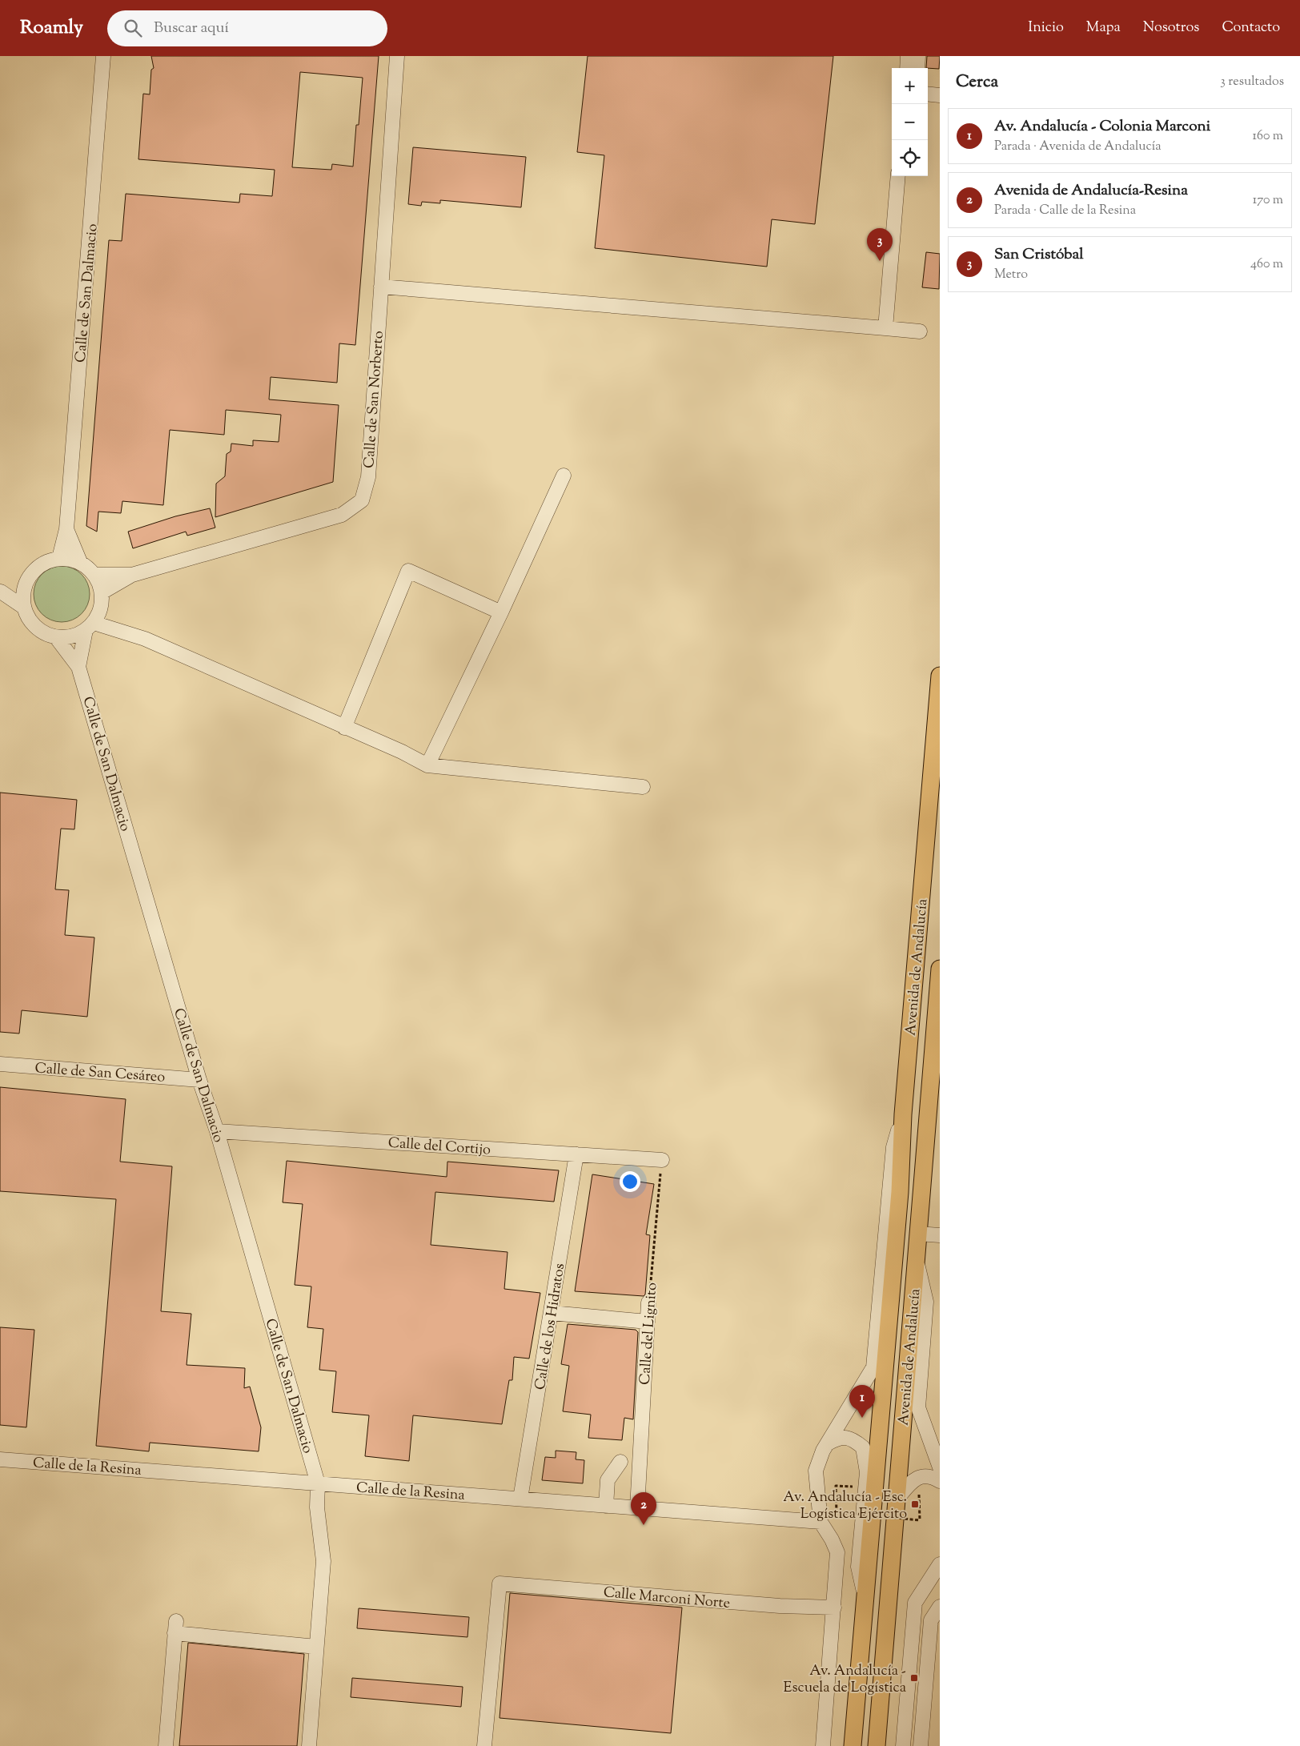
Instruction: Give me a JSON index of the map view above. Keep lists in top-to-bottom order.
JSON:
{
  "streets": {
    "main road": ["Avenida de Andalucía"],
    "street": [
      "Calle de San Dalmacio",
      "Calle de San Norberto",
      "Calle de San Cesáreo",
      "Calle del Cortijo",
      "Calle de los Hidratos",
      "Calle del Lignito",
      "Calle de la Resina",
      "Calle Marconi Norte"
    ]
  },
  "crossings": [
    ["Calle de San Dalmacio", "Calle de San Norberto"],
    ["Calle de San Dalmacio", "Calle de San Cesáreo"],
    ["Calle de San Dalmacio", "Calle del Cortijo"],
    ["Calle de San Dalmacio", "Calle de la Resina"],
    ["Avenida de Andalucía", "Calle de la Resina"],
    ["Avenida de Andalucía", "Calle Marconi Norte"],
    ["Calle del Cortijo", "Calle de los Hidratos"],
    ["Calle del Cortijo", "Calle del Lignito"],
    ["Calle de los Hidratos", "Calle de la Resina"],
    ["Calle del Lignito", "Calle de la Resina"]
  ],
  "places": {
    "transit": ["Av. Andalucía - Esc. Logística Ejército", "Av. Andalucía - Escuela de Logística"]
  },
  "page": {
    "header": "Roamly",
    "search": "Buscar aquí",
    "nav": [
      "Inicio",
      "Mapa",
      "Nosotros",
      "Contacto"
    ],
    "heading": ["Cerca", "3 resultados"],
    "map_buttons": ["+", "−"],
    "list": [
      {
        "mark": "1",
        "name": "Av. Andalucía - Colonia Marconi",
        "note": "Parada · Avenida de Andalucía",
        "value": "160 m"
      },
      {
        "mark": "2",
        "name": "Avenida de Andalucía-Resina",
        "note": "Parada · Calle de la Resina",
        "value": "170 m"
      },
      {
        "mark": "3",
        "name": "San Cristóbal",
        "note": "Metro",
        "value": "460 m"
      }
    ],
    "pins": ["3", "1", "2"]
  }
}
